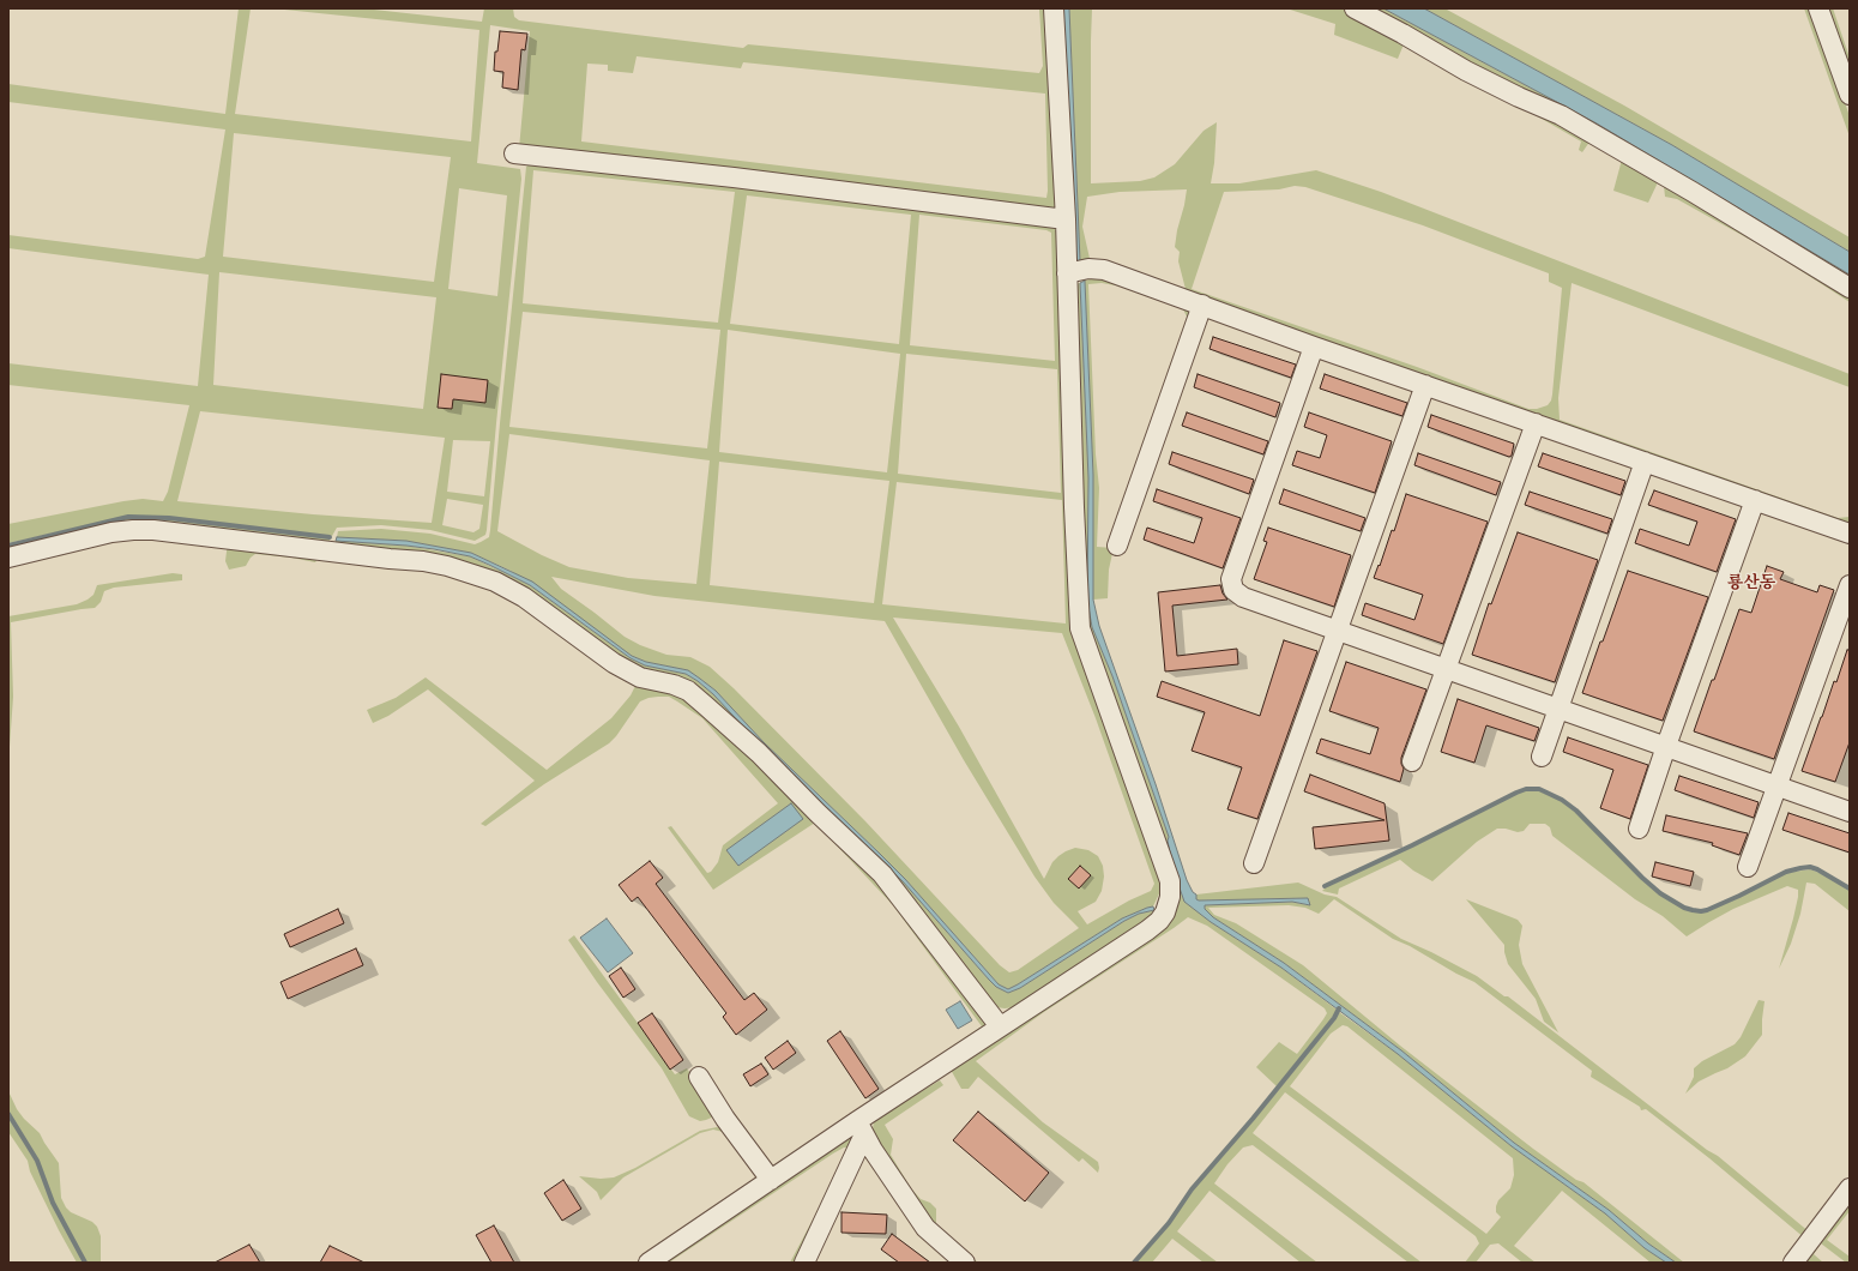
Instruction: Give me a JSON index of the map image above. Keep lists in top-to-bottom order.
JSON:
{
  "districts": ["룡산동"]
}
